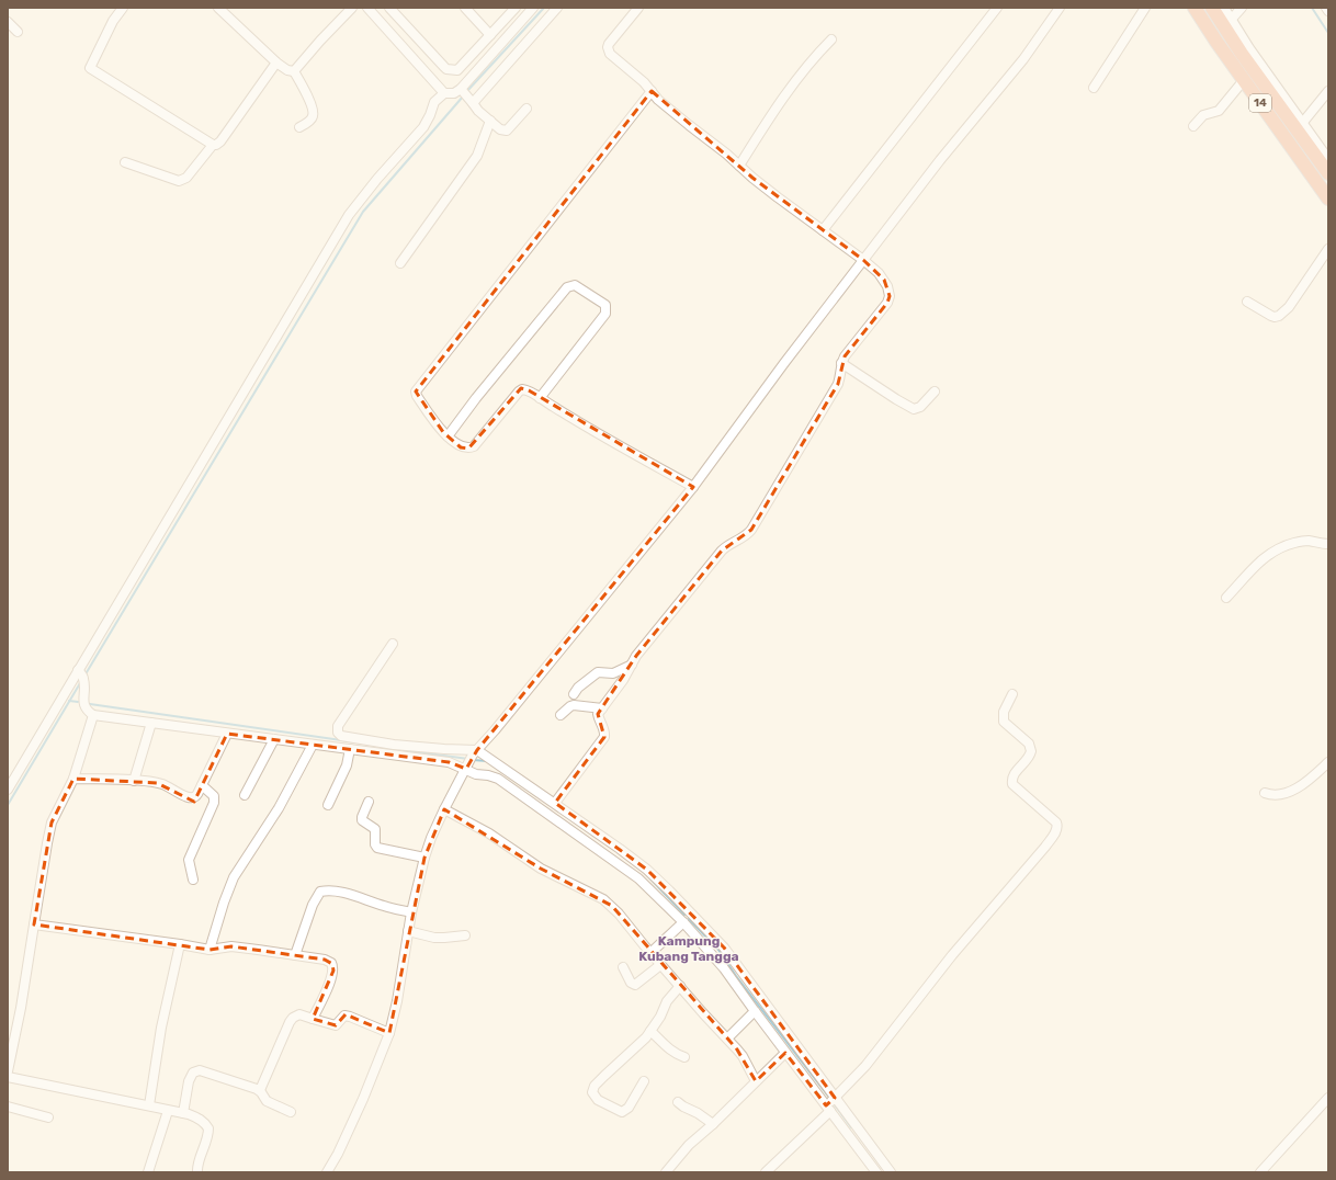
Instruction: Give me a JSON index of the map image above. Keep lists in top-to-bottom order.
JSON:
{
  "streets": {
    "highway": ["14"]
  },
  "districts": ["Kampung Kubang Tangga"]
}
